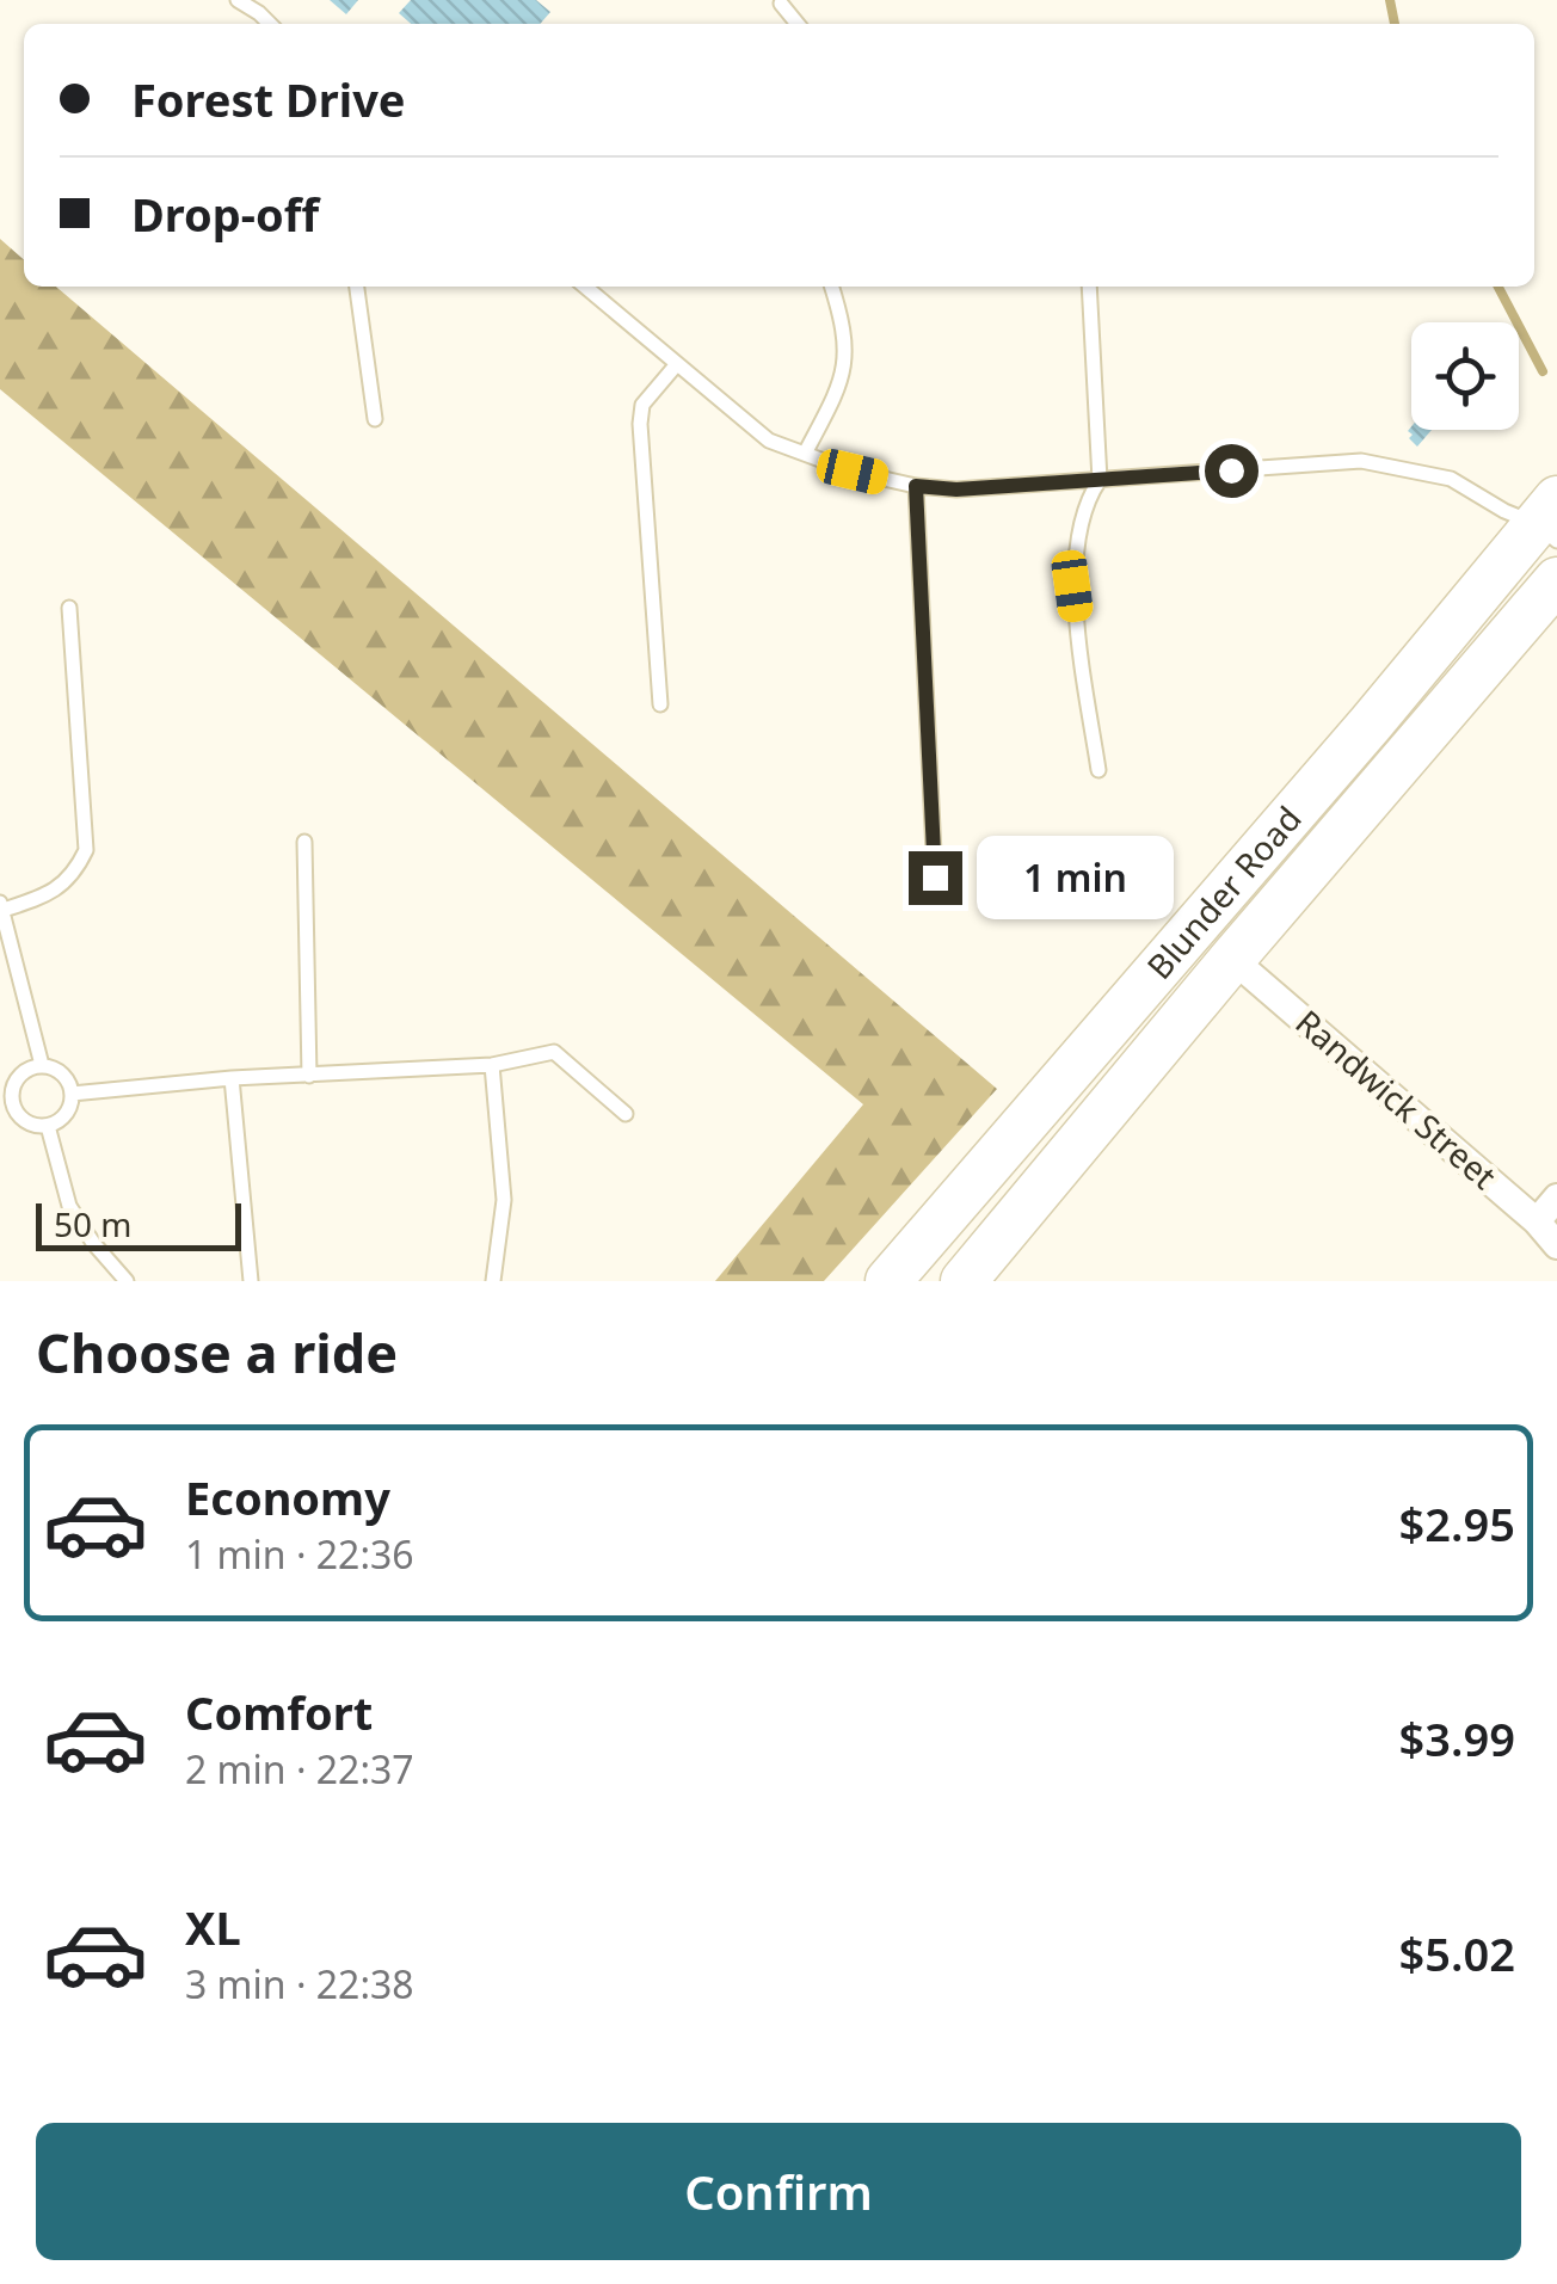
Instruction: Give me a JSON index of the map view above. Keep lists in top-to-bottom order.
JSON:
{
  "streets": {
    "main road": ["Blunder Road"],
    "street": ["Randwick Street"]
  },
  "crossings": [
    ["Blunder Road", "Randwick Street"]
  ],
  "scale_bar": "50 m",
  "page": {
    "banner": ["Forest Drive", "Drop-off"],
    "bubble": "1 min",
    "scale": "50 m",
    "heading": "Choose a ride",
    "list": [
      {
        "name": "Economy",
        "note": "1 min · 22:36",
        "value": "$2.95"
      },
      {
        "name": "Comfort",
        "note": "2 min · 22:37",
        "value": "$3.99"
      },
      {
        "name": "XL",
        "note": "3 min · 22:38",
        "value": "$5.02"
      }
    ],
    "buttons": "Confirm"
  }
}
